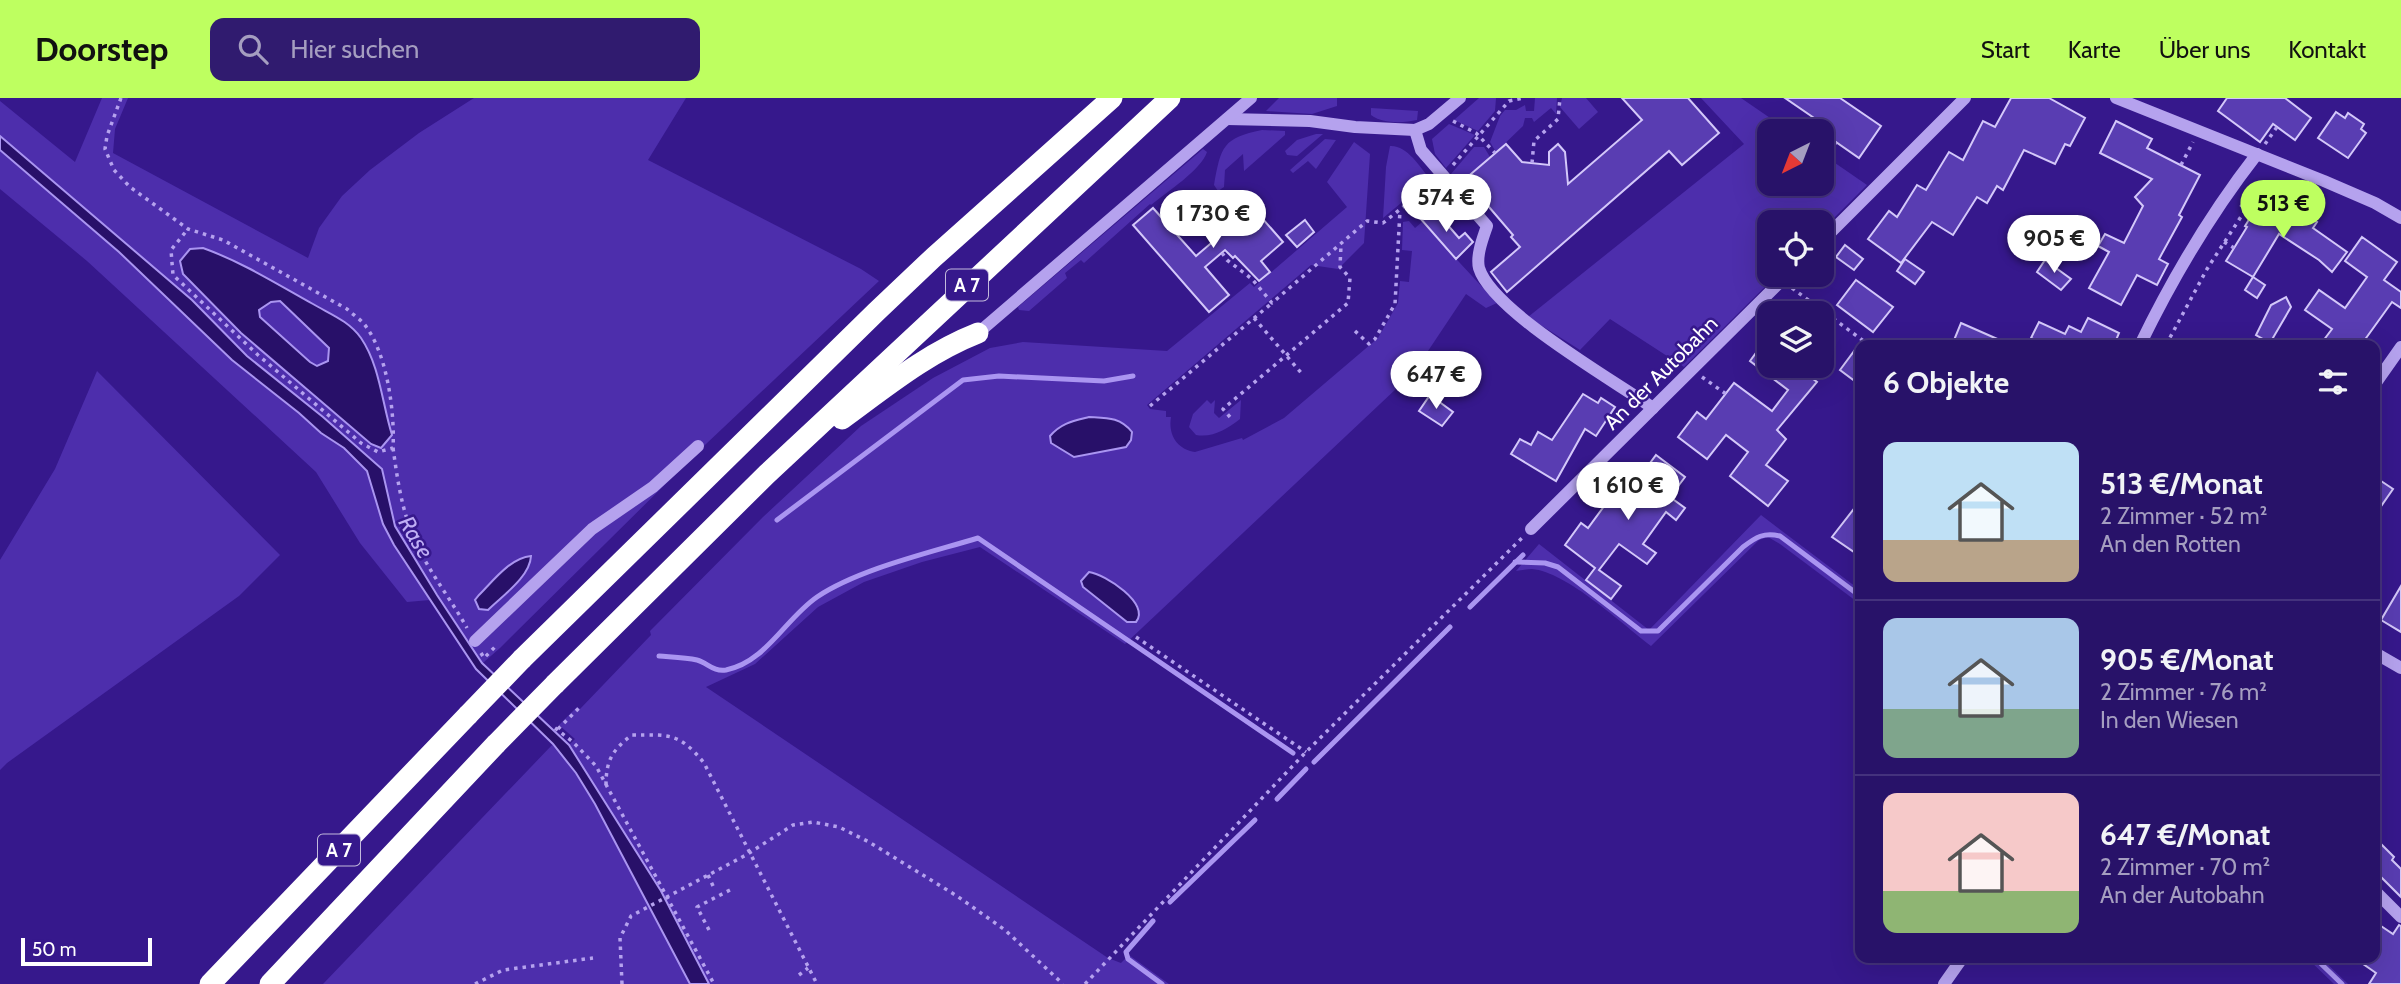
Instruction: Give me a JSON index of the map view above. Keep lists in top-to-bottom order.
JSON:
{
  "streets": {
    "highway": ["A 7"],
    "street": ["An der Autobahn"]
  },
  "water": ["Rase"],
  "scale_bar": "50 m",
  "north": "bottom left",
  "page": {
    "header": "Doorstep",
    "search": "Hier suchen",
    "nav": [
      "Start",
      "Karte",
      "Über uns",
      "Kontakt"
    ],
    "price": [
      "574 €",
      "513 €",
      "1 730 €",
      "905 €",
      "647 €",
      "1 610 €"
    ],
    "heading": "6 Objekte",
    "list": [
      {
        "name": "513 €/Monat",
        "note": "2 Zimmer · 52 m² · An den Rotten"
      },
      {
        "name": "905 €/Monat",
        "note": "2 Zimmer · 76 m² · In den Wiesen"
      },
      {
        "name": "647 €/Monat",
        "note": "2 Zimmer · 70 m² · An der Autobahn"
      }
    ],
    "scale": "50 m"
  }
}
